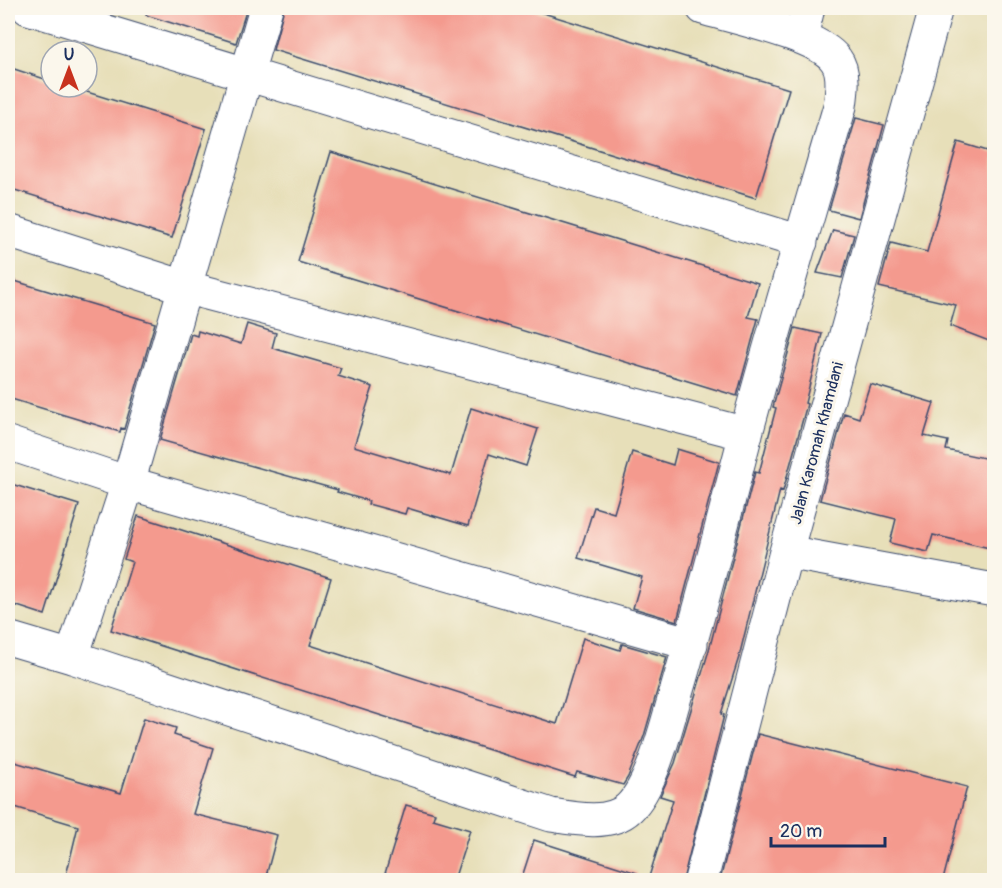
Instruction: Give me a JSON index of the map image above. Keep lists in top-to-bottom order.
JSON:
{
  "streets": {
    "street": ["Jalan Karomah Khamdani"]
  },
  "scale_bar": "20 m",
  "north": "top"
}
